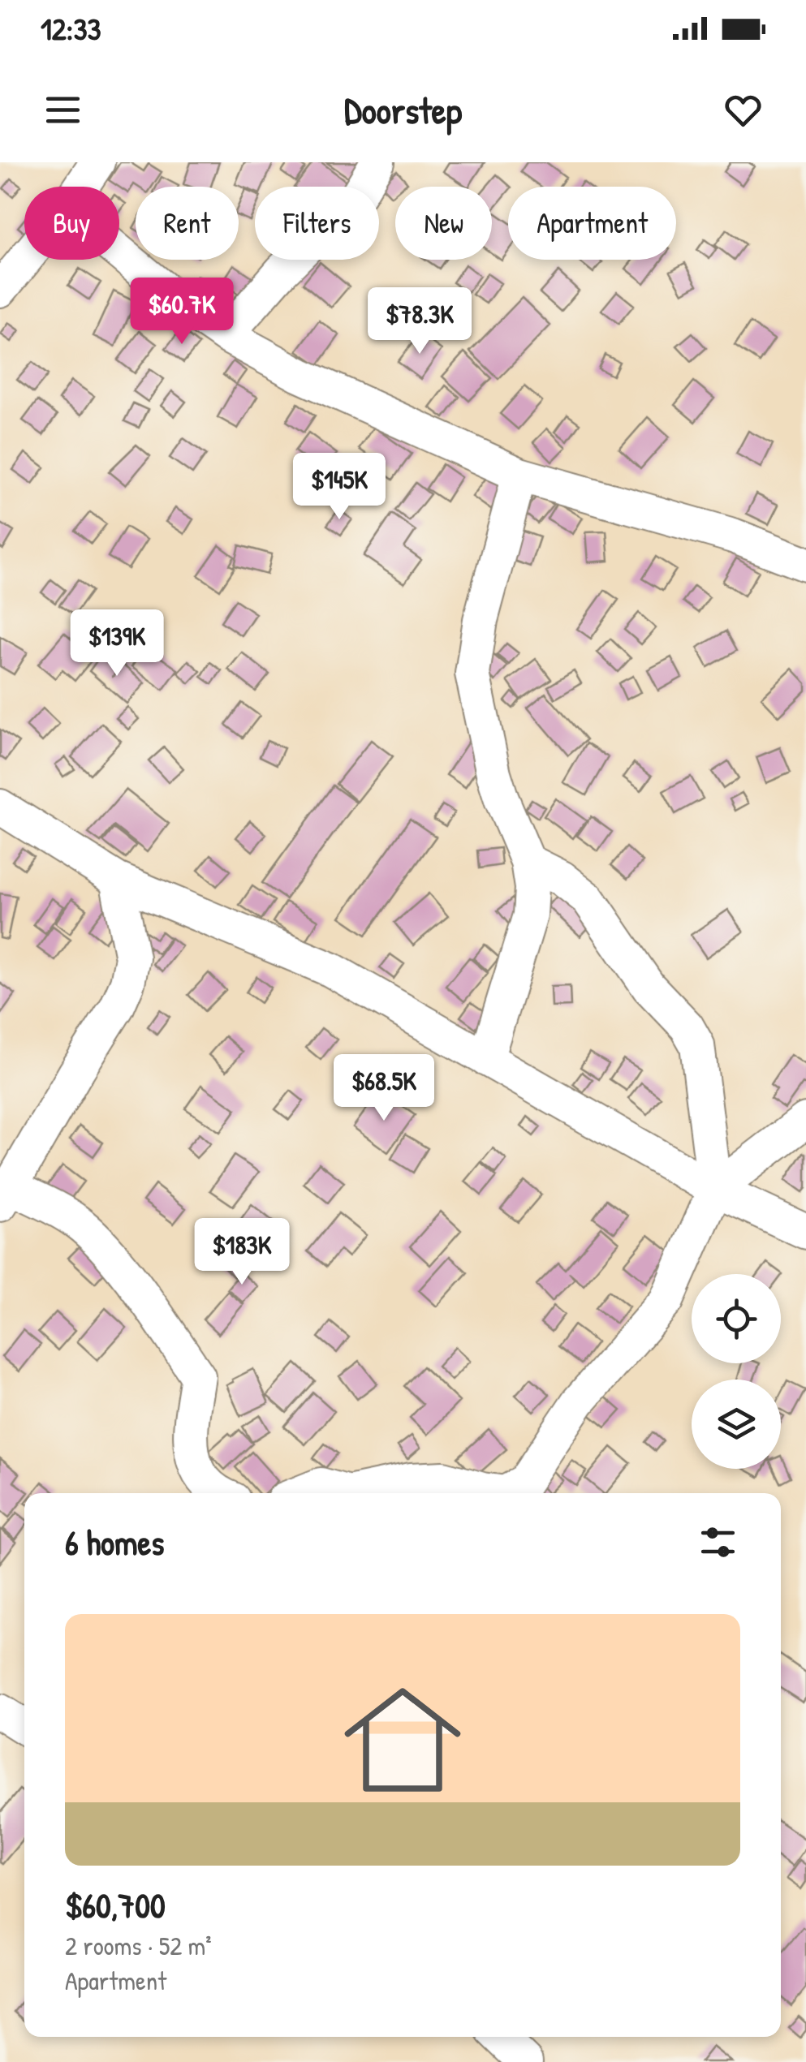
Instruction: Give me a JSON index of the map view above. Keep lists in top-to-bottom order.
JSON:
{
  "page": {
    "status": "12:33",
    "header": "Doorstep",
    "chip": [
      "Buy",
      "Rent",
      "Filters",
      "New",
      "Apartment"
    ],
    "price": [
      "$60.7K",
      "$78.3K",
      "$145K",
      "$139K",
      "$68.5K",
      "$183K"
    ],
    "heading": "6 homes",
    "list": [
      {
        "name": "$60,700",
        "note": "2 rooms · 52 m² · Apartment"
      }
    ]
  }
}
